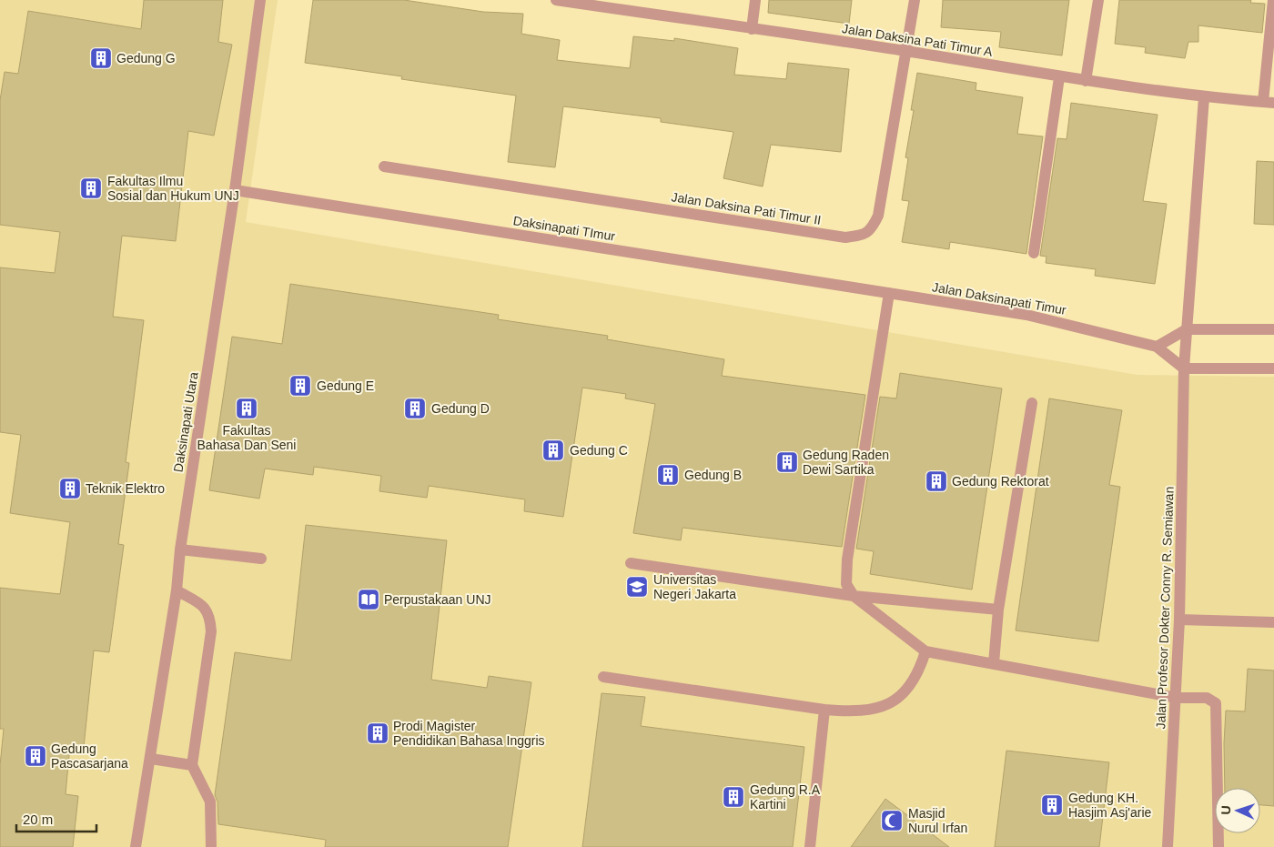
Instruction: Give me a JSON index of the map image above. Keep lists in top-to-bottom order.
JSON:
{
  "streets": {
    "street": [
      "Jalan Daksina Pati Timur A",
      "Jalan Daksina Pati Timur II",
      "Daksinapati TImur",
      "Jalan Daksinapati Timur",
      "Daksinapati Utara",
      "Jalan Profesor Dokter Conny R. Semiawan"
    ]
  },
  "crossings": [
    ["Jalan Daksina Pati Timur A", "Jalan Daksina Pati Timur II"],
    ["Daksinapati TImur", "Jalan Daksinapati Timur"],
    ["Daksinapati TImur", "Daksinapati Utara"],
    ["Jalan Daksinapati Timur", "Jalan Profesor Dokter Conny R. Semiawan"]
  ],
  "places": {
    "building": [
      "Gedung G",
      "Fakultas Ilmu Sosial dan Hukum UNJ",
      "Gedung E",
      "Fakultas Bahasa Dan Seni",
      "Gedung D",
      "Gedung C",
      "Gedung Raden Dewi Sartika",
      "Gedung B",
      "Gedung Rektorat",
      "Teknik Elektro",
      "Prodi Magister Pendidikan Bahasa Inggris",
      "Gedung Pascasarjana",
      "Gedung R.A Kartini",
      "Gedung KH. Hasjim Asj'arie"
    ],
    "school or university": ["Universitas Negeri Jakarta"],
    "library": ["Perpustakaan UNJ"],
    "mosque": ["Masjid Nurul Irfan"]
  },
  "scale_bar": "20 m",
  "north": "left"
}
